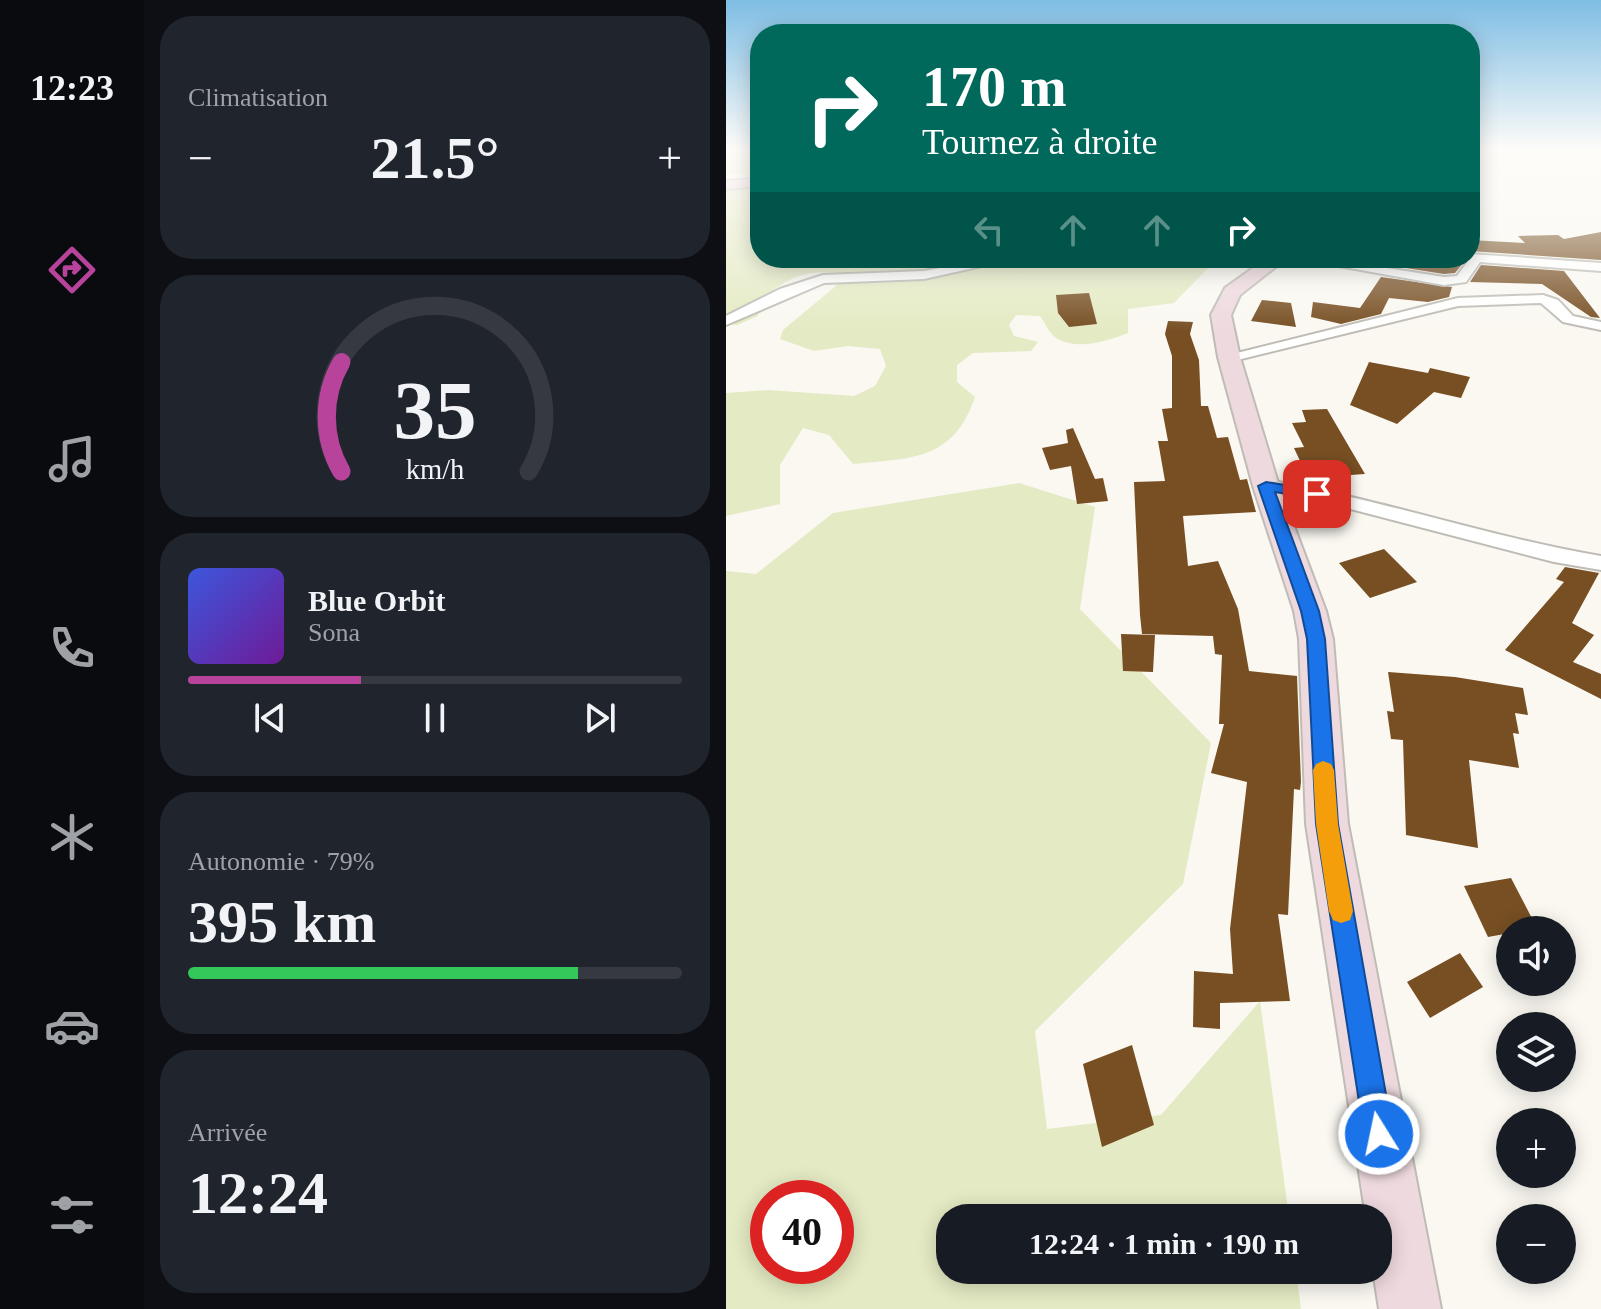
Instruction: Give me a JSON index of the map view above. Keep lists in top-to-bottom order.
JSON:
{
  "page": {
    "tabs": "12:23",
    "tile": [
      "Climatisation",
      ["Autonomie · 79%", "395 km"],
      ["Arrivée", "12:24"]
    ],
    "turn": ["170 m", "Tournez à droite"],
    "heat": ["−", "21.5°", "+"],
    "song": ["Blue Orbit", "Sona"],
    "map_buttons": ["+", "−"],
    "limit": "40",
    "trip": "12:24 · 1 min · 190 m",
    "gauge": ["35", "km/h"]
  }
}
